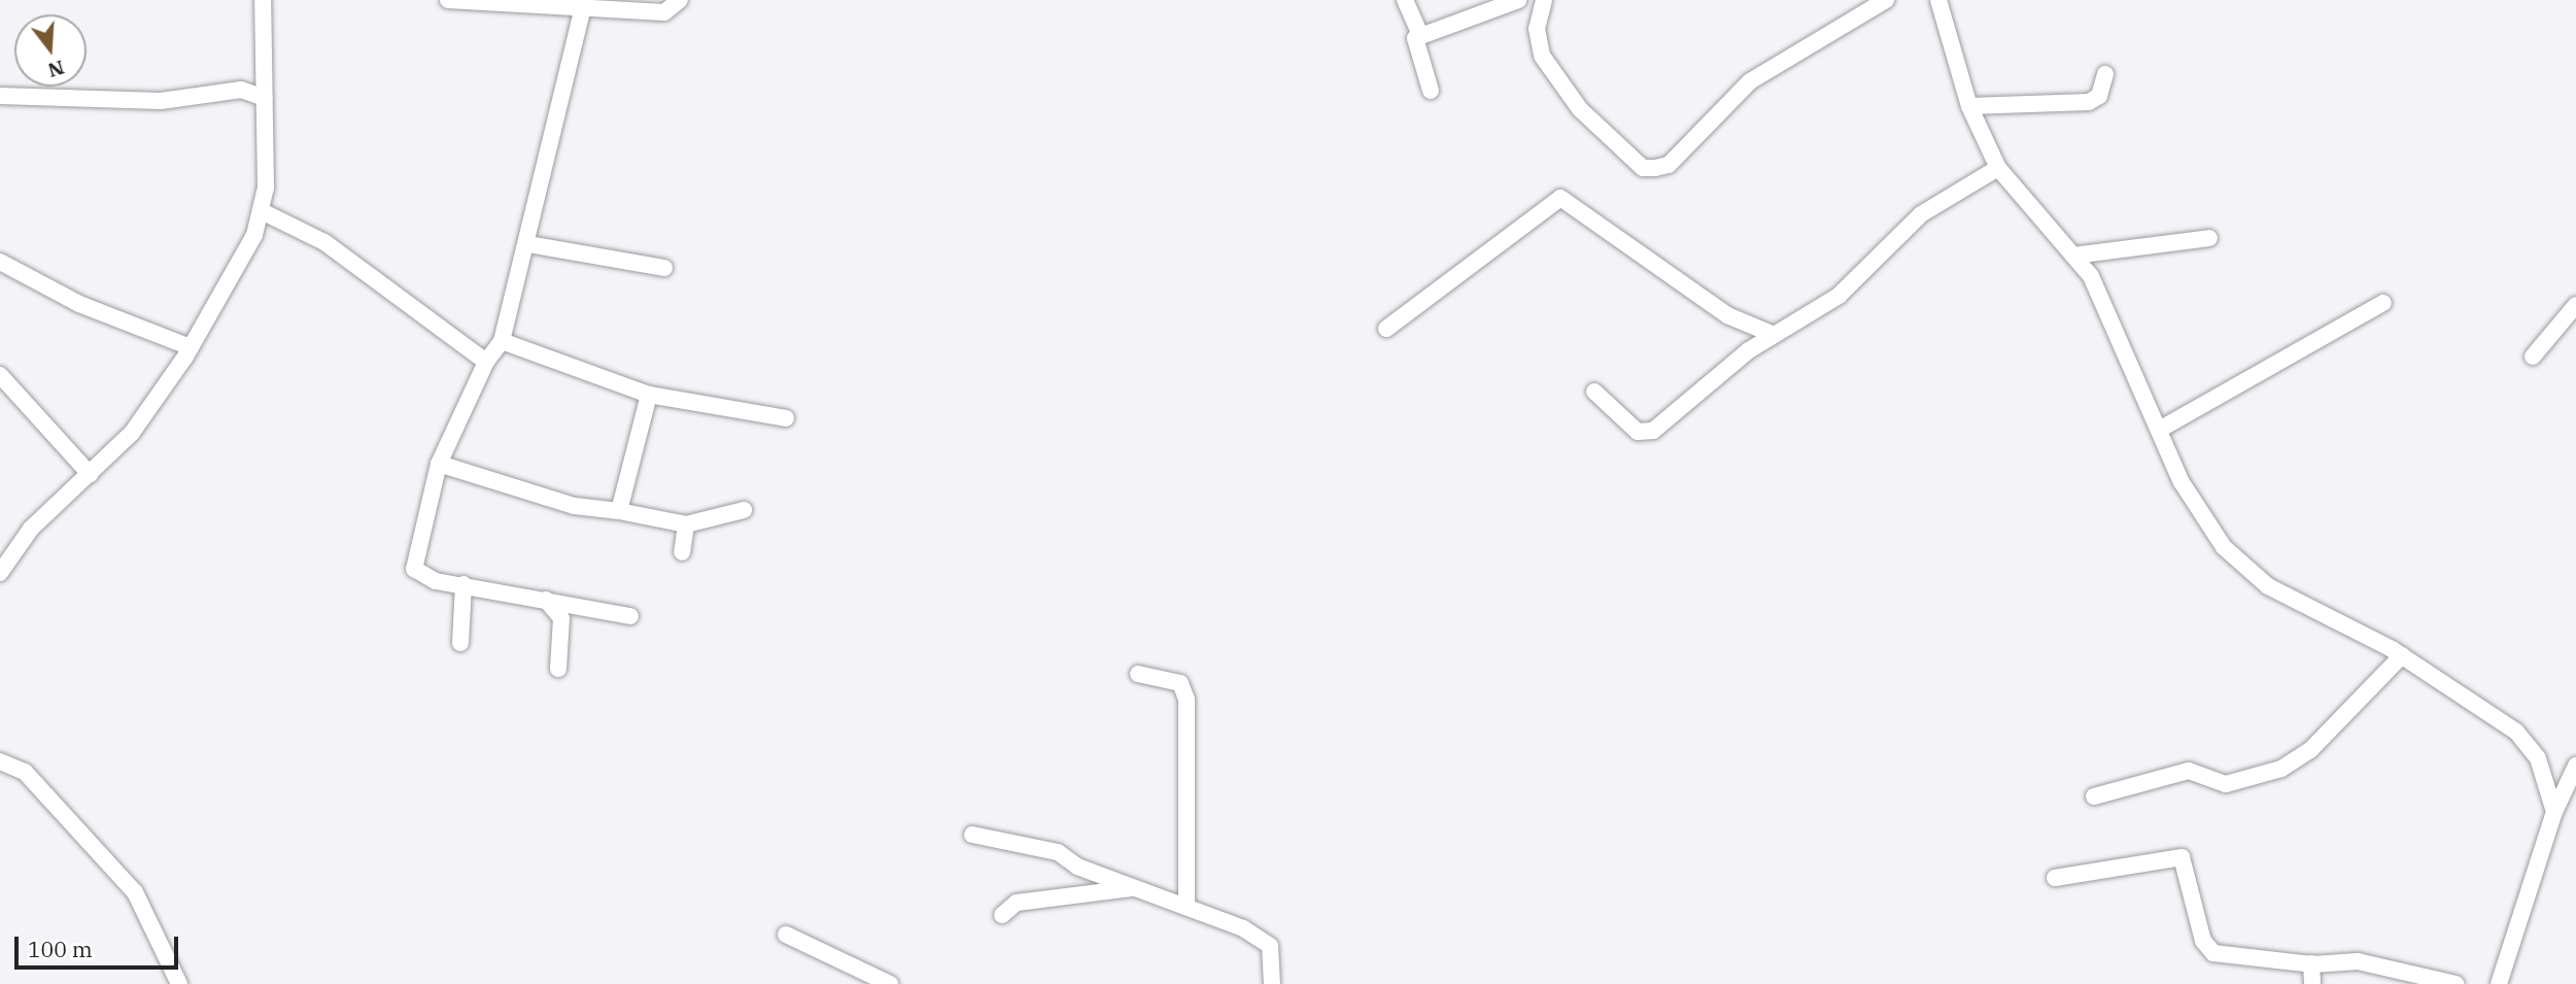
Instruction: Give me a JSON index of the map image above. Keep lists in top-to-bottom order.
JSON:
{
  "scale_bar": "100 m",
  "north": "bottom"
}
